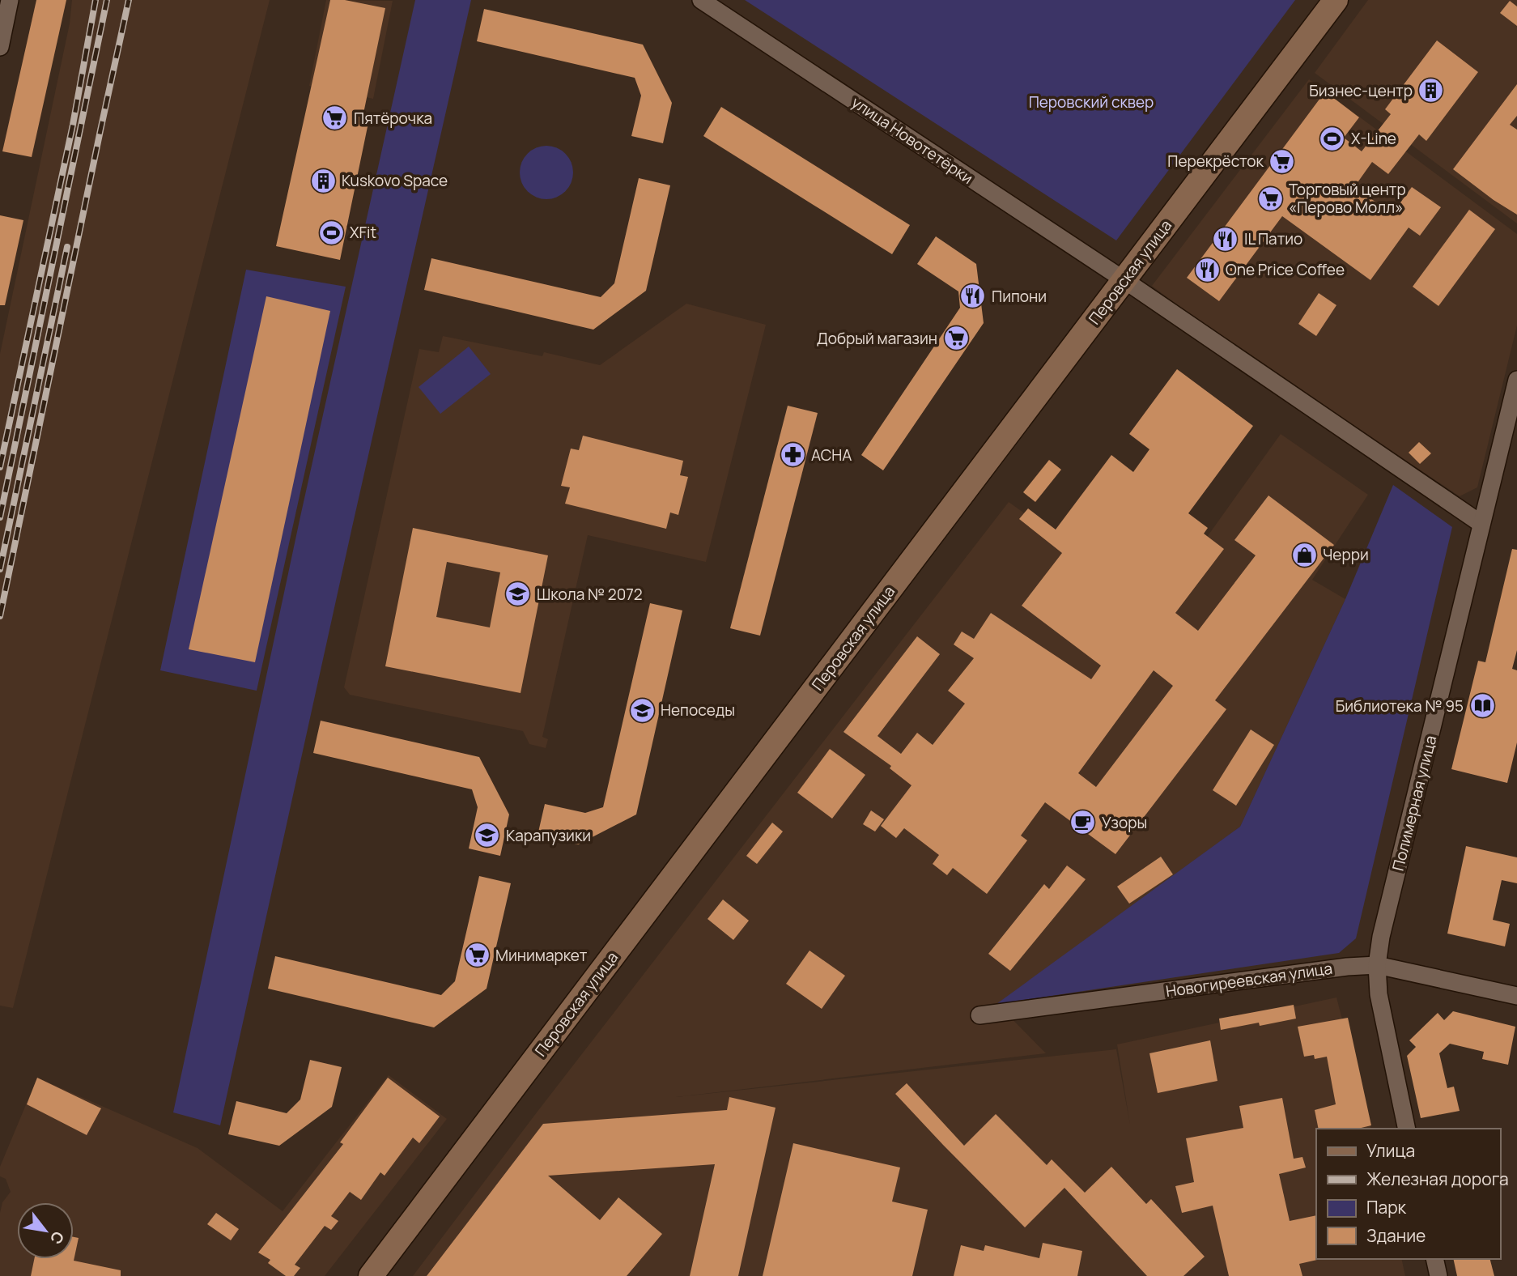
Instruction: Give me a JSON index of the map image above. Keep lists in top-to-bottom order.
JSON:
{
  "streets": {
    "main road": ["Перовская улица"],
    "street": ["улица Новотетёрки", "Полимерная улица", "Новогиреевская улица"]
  },
  "crossings": [
    ["улица Новотетёрки", "Перовская улица"],
    ["улица Новотетёрки", "Полимерная улица"],
    ["Полимерная улица", "Новогиреевская улица"]
  ],
  "parks": ["Перовский сквер"],
  "places": {
    "building": ["Бизнес-центр", "Kuskovo Space"],
    "supermarket": [
      "Пятёрочка",
      "Перекрёсток",
      "Торговый центр «Перово Молл»",
      "Добрый магазин",
      "Минимаркет"
    ],
    "sports": ["X-Line", "XFit"],
    "restaurant": ["IL Патио", "One Price Coffee", "Пипони"],
    "pharmacy": ["АСНА"],
    "shop": ["Черри"],
    "school or university": ["Школа № 2072", "Непоседы", "Карапузики"],
    "library": ["Библиотека № 95"],
    "cafe": ["Узоры"]
  },
  "legend": [
    "Улица",
    "Железная дорога",
    "Парк",
    "Здание"
  ],
  "north": "bottom right"
}
